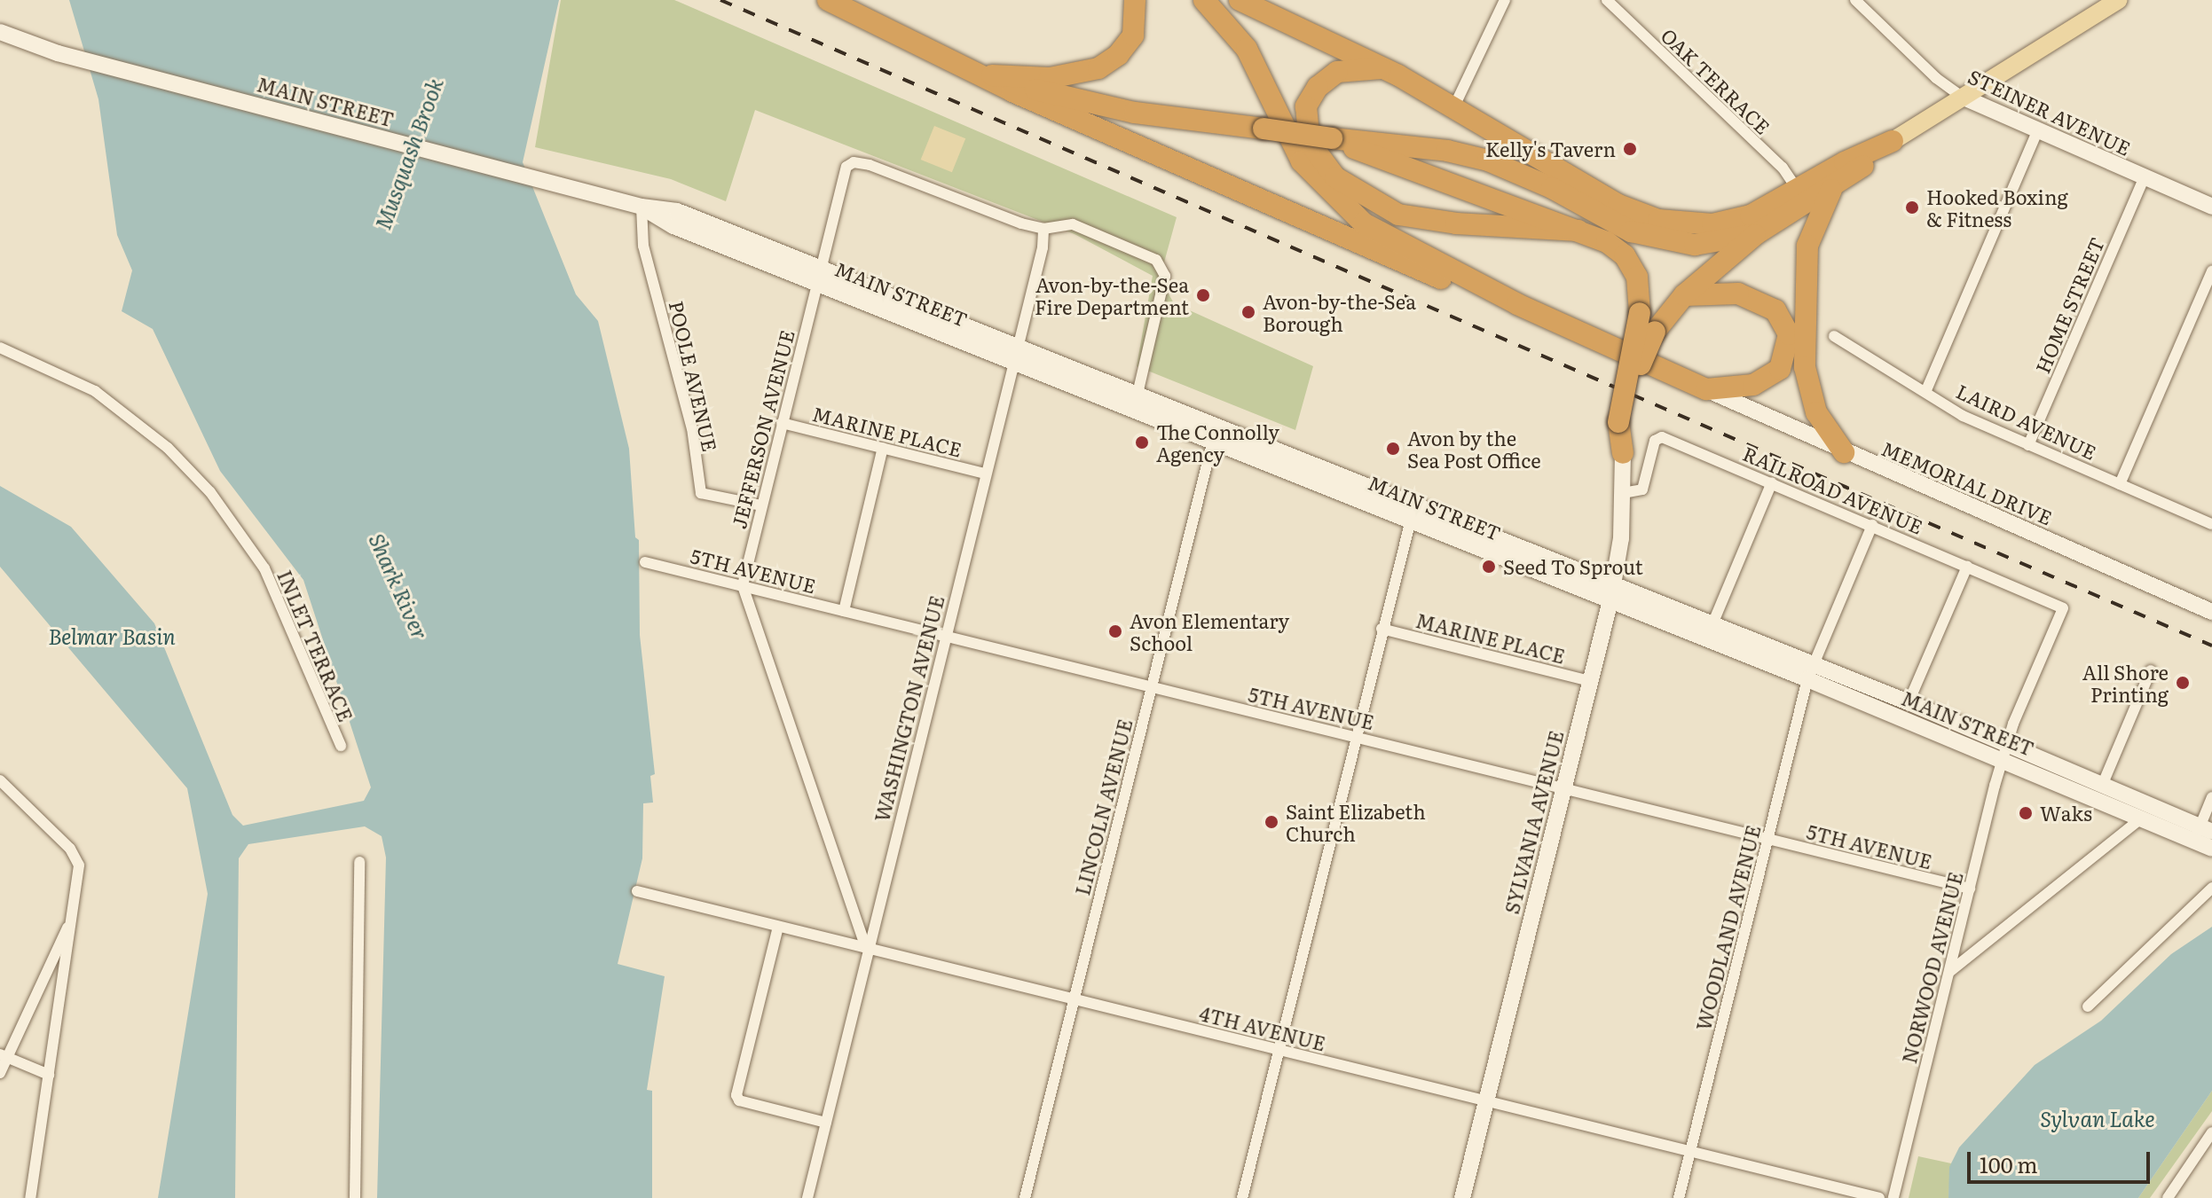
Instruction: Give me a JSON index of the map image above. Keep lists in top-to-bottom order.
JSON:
{
  "streets": {
    "main road": [
      "MAIN STREET",
      "STEINER AVENUE",
      "MEMORIAL DRIVE",
      "SYLVANIA AVENUE"
    ],
    "street": [
      "OAK TERRACE",
      "HOME STREET",
      "POOLE AVENUE",
      "LAIRD AVENUE",
      "JEFFERSON AVENUE",
      "MARINE PLACE",
      "RAILROAD AVENUE",
      "5TH AVENUE",
      "INLET TERRACE",
      "WASHINGTON AVENUE",
      "LINCOLN AVENUE",
      "WOODLAND AVENUE",
      "NORWOOD AVENUE",
      "4TH AVENUE"
    ]
  },
  "crossings": [
    ["MAIN STREET", "POOLE AVENUE"],
    ["MAIN STREET", "JEFFERSON AVENUE"],
    ["MAIN STREET", "WASHINGTON AVENUE"],
    ["MAIN STREET", "LINCOLN AVENUE"],
    ["MAIN STREET", "SYLVANIA AVENUE"],
    ["MAIN STREET", "WOODLAND AVENUE"],
    ["MAIN STREET", "NORWOOD AVENUE"],
    ["STEINER AVENUE", "HOME STREET"],
    ["HOME STREET", "LAIRD AVENUE"],
    ["POOLE AVENUE", "JEFFERSON AVENUE"],
    ["JEFFERSON AVENUE", "MARINE PLACE"],
    ["JEFFERSON AVENUE", "5TH AVENUE"],
    ["JEFFERSON AVENUE", "WASHINGTON AVENUE"],
    ["MARINE PLACE", "WASHINGTON AVENUE"],
    ["MARINE PLACE", "SYLVANIA AVENUE"],
    ["RAILROAD AVENUE", "SYLVANIA AVENUE"],
    ["RAILROAD AVENUE", "WOODLAND AVENUE"],
    ["RAILROAD AVENUE", "NORWOOD AVENUE"],
    ["5TH AVENUE", "WASHINGTON AVENUE"],
    ["5TH AVENUE", "LINCOLN AVENUE"],
    ["5TH AVENUE", "SYLVANIA AVENUE"],
    ["5TH AVENUE", "WOODLAND AVENUE"],
    ["5TH AVENUE", "NORWOOD AVENUE"],
    ["WASHINGTON AVENUE", "4TH AVENUE"],
    ["LINCOLN AVENUE", "4TH AVENUE"],
    ["SYLVANIA AVENUE", "4TH AVENUE"],
    ["WOODLAND AVENUE", "4TH AVENUE"]
  ],
  "water": [
    "Musquash Brook",
    "Shark River",
    "Belmar Basin",
    "Sylvan Lake"
  ],
  "places": [
    "Kelly's Tavern",
    "Hooked Boxing & Fitness",
    "Avon-by-the-Sea Fire Department",
    "Avon-by-the-Sea Borough",
    "The Connolly Agency",
    "Avon by the Sea Post Office",
    "Seed To Sprout",
    "Avon Elementary School",
    "All Shore Printing",
    "Waks",
    "Saint Elizabeth Church"
  ],
  "scale_bar": "100 m"
}
